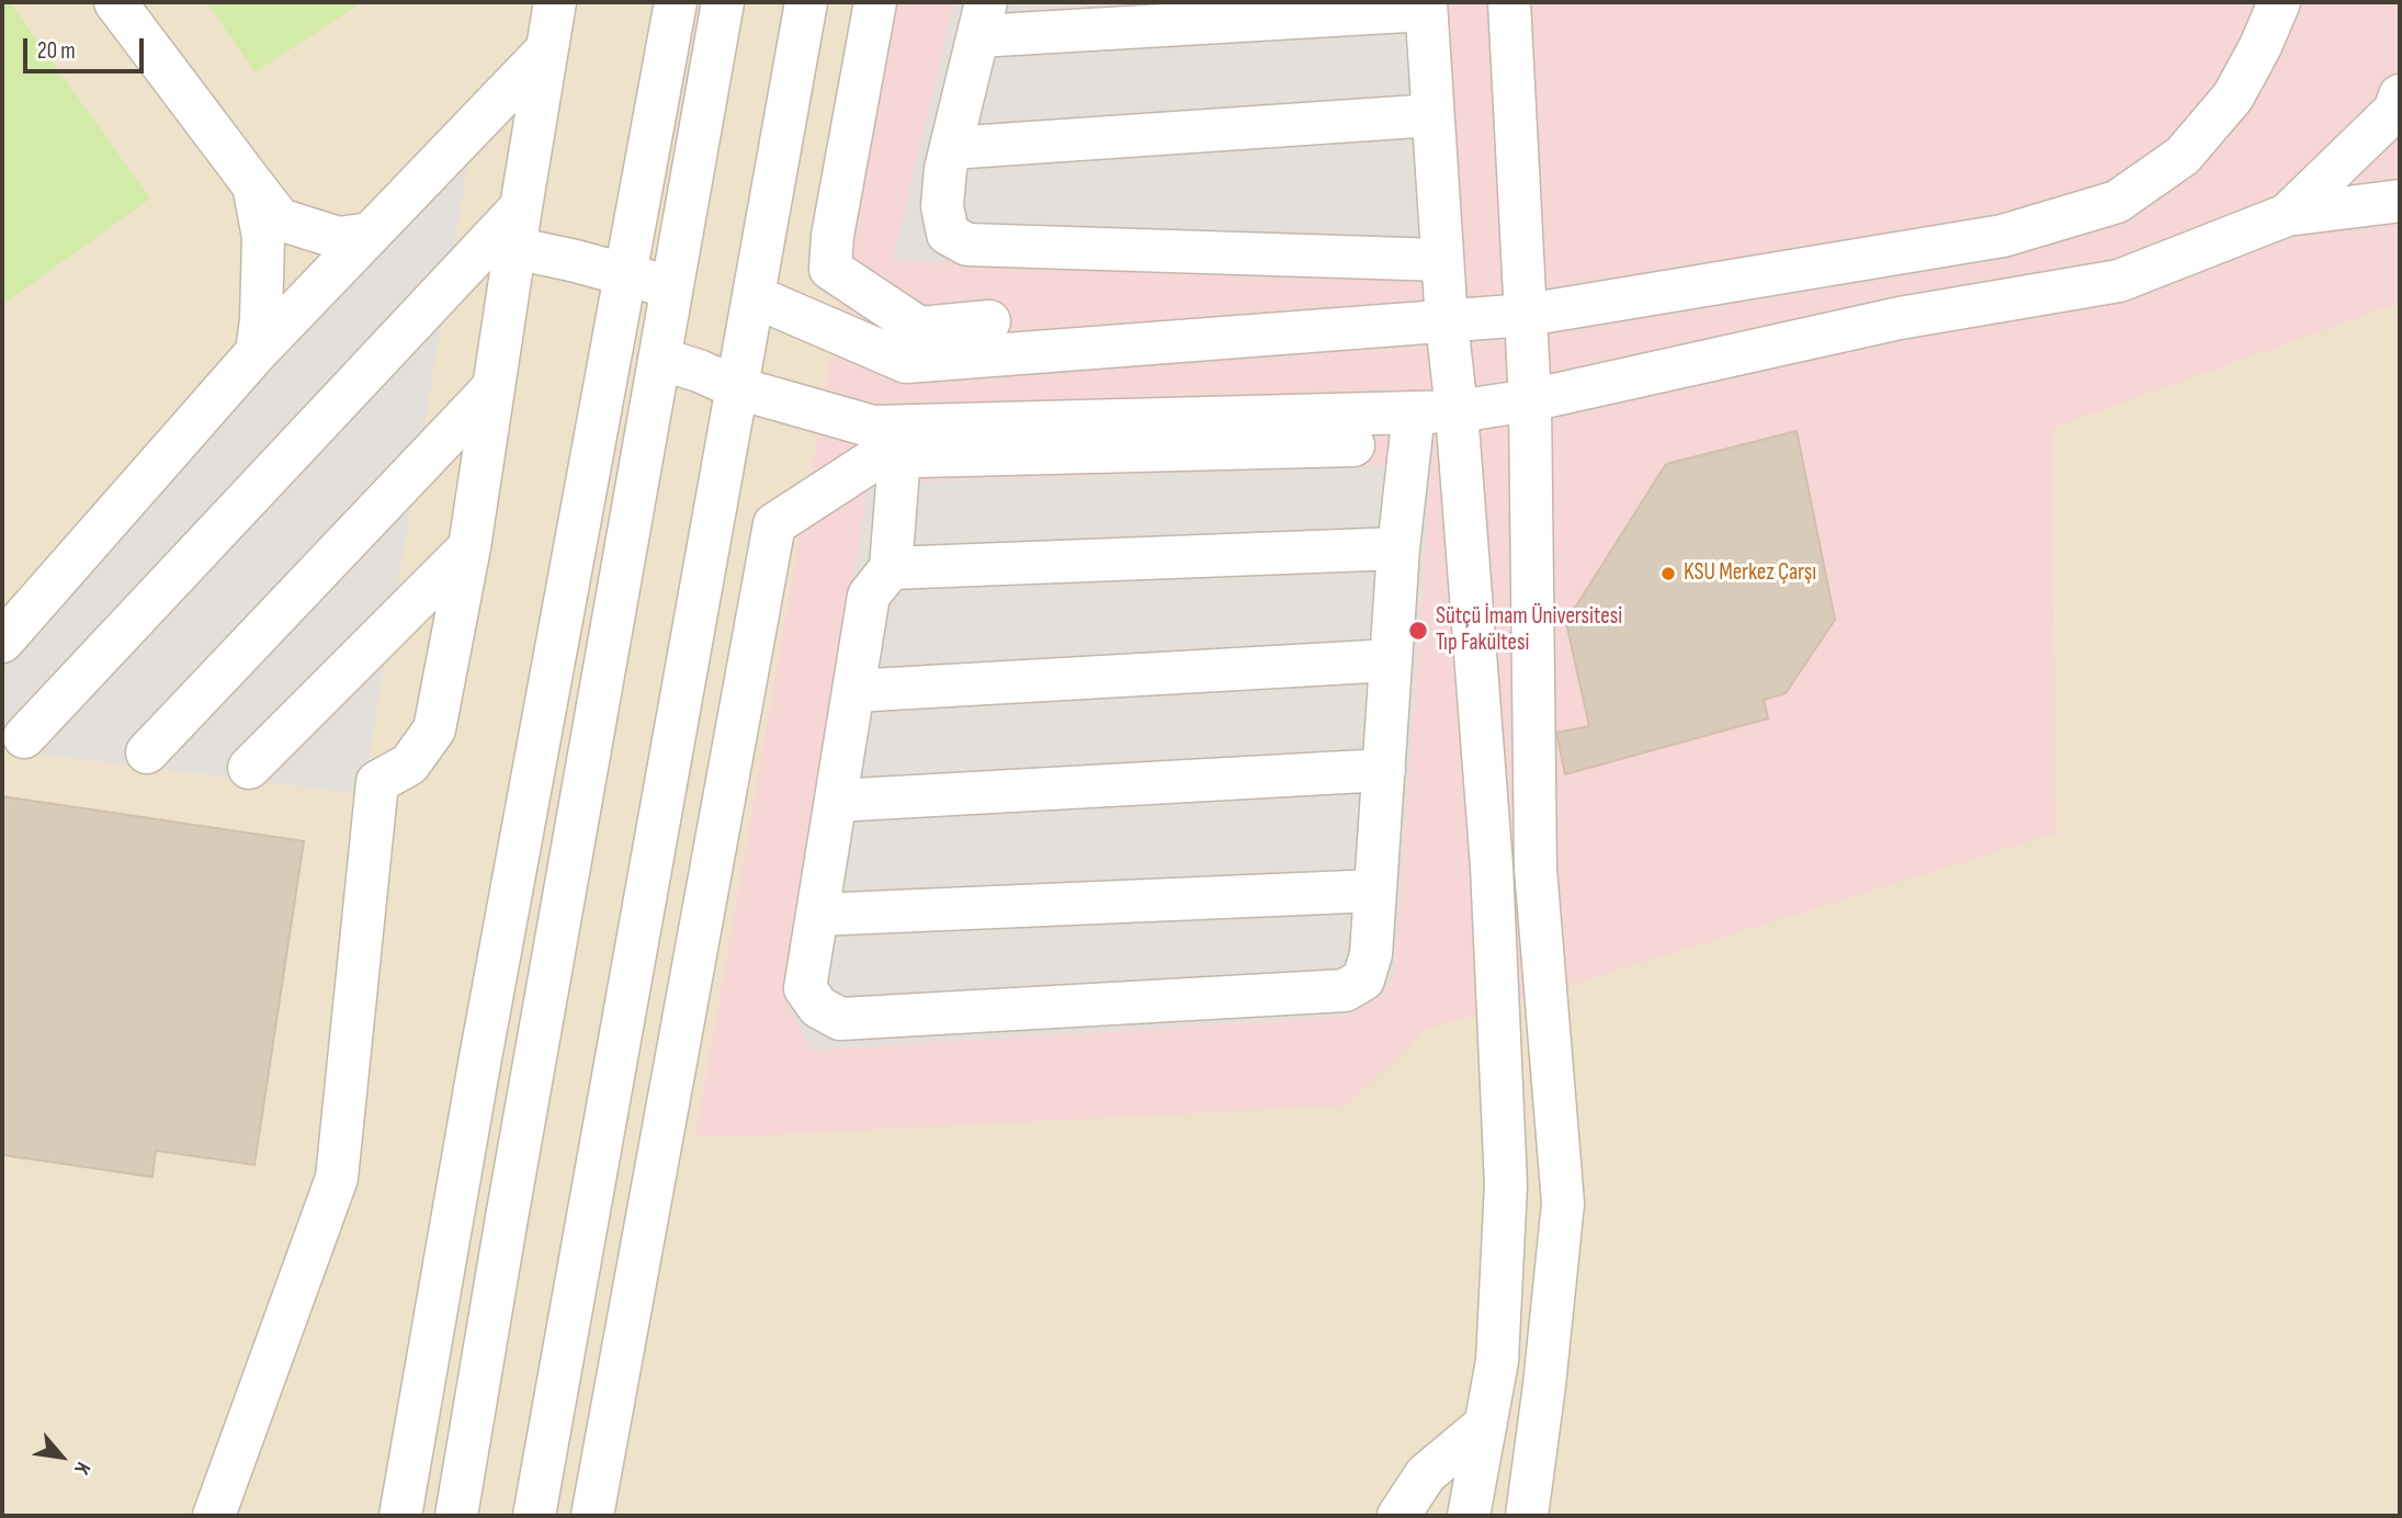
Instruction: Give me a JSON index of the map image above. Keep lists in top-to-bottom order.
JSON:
{
  "places": ["KSU Merkez Çarşı", "Sütçü İmam Üniversitesi Tıp Fakültesi"],
  "scale_bar": "20 m",
  "north": "bottom right"
}
